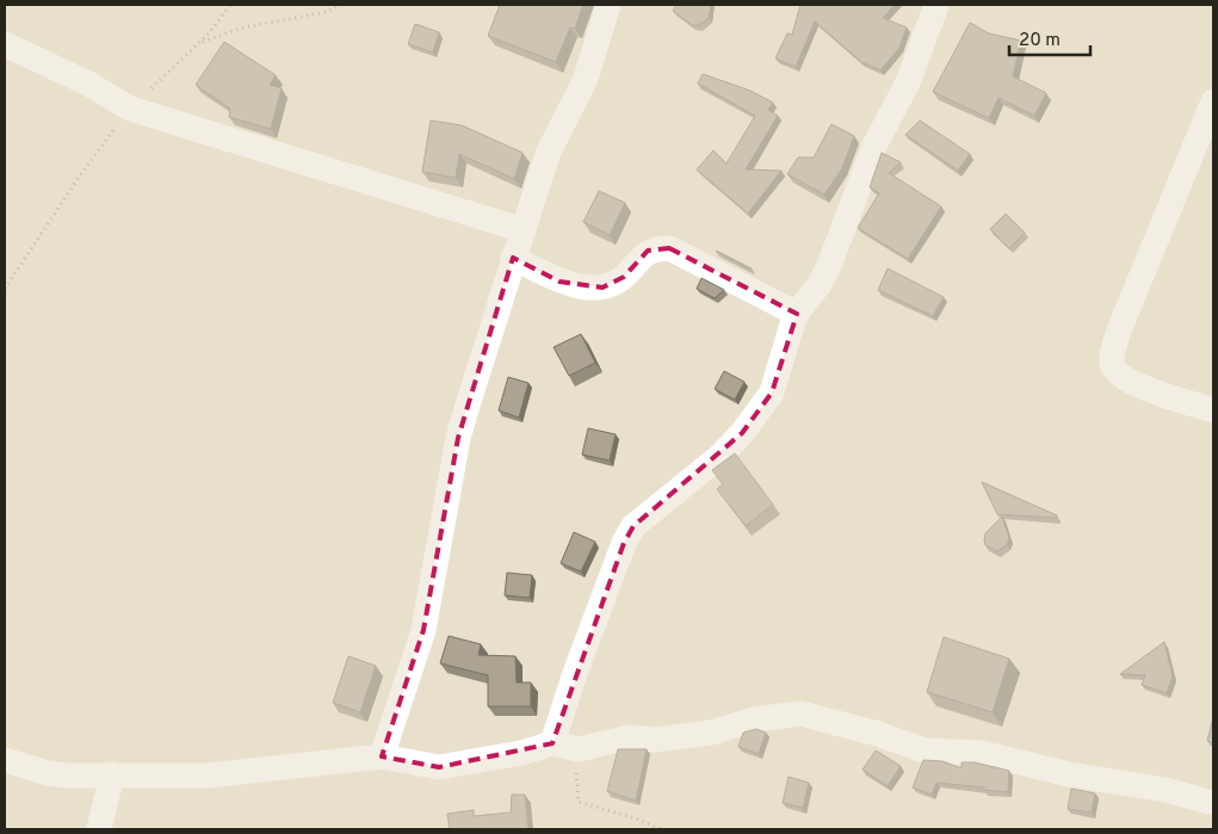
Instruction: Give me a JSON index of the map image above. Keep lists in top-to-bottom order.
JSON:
{
  "scale_bar": "20 m"
}
